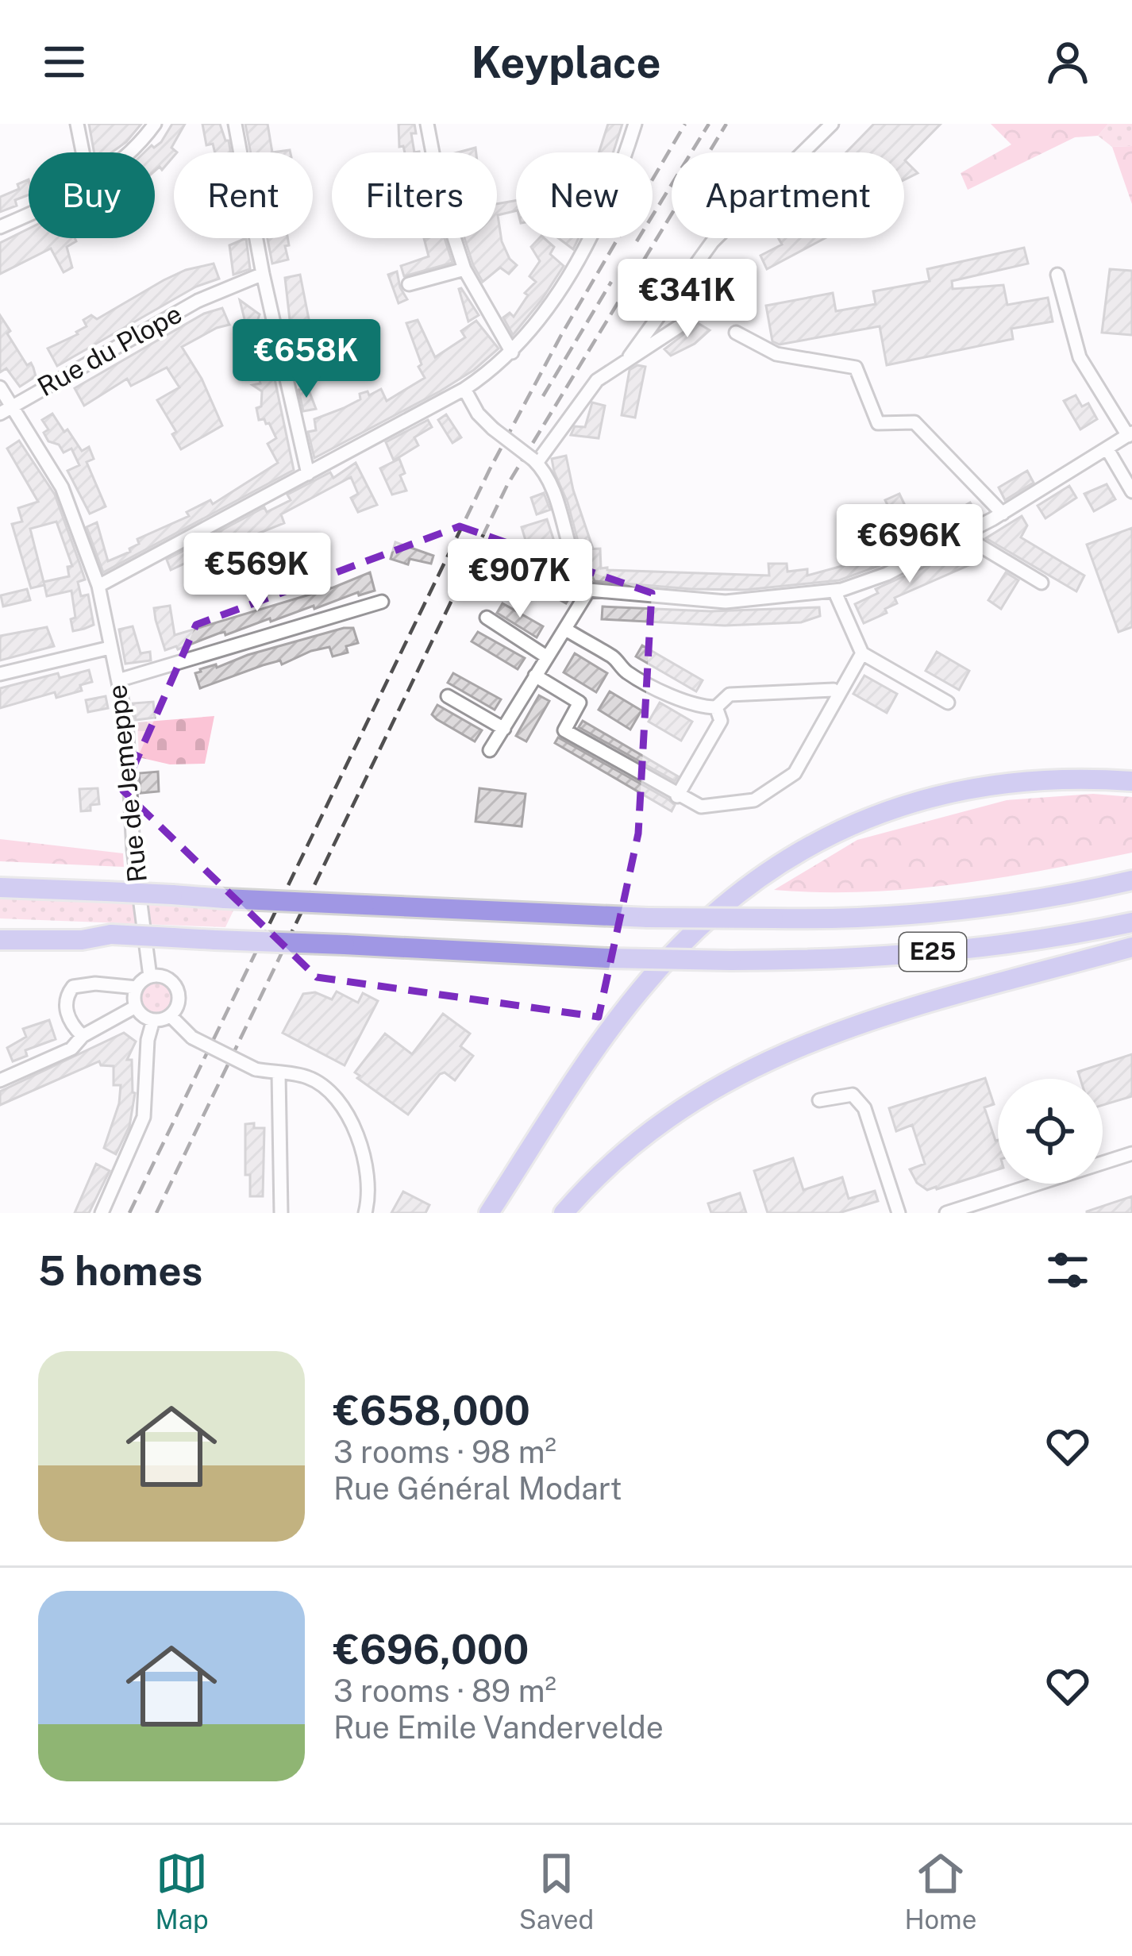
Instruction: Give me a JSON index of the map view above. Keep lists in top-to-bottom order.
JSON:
{
  "streets": {
    "highway": ["E25"],
    "street": ["Rue du Plope", "Rue de Jemeppe"]
  },
  "crossings": [
    ["Rue du Plope", "Rue de Jemeppe"]
  ],
  "page": {
    "header": "Keyplace",
    "chip": [
      "Buy",
      "Rent",
      "Filters",
      "New",
      "Apartment"
    ],
    "price": [
      "€341K",
      "€658K",
      "€696K",
      "€569K",
      "€907K"
    ],
    "heading": "5 homes",
    "list": [
      {
        "name": "€658,000",
        "note": "3 rooms · 98 m² · Rue Général Modart"
      },
      {
        "name": "€696,000",
        "note": "3 rooms · 89 m² · Rue Emile Vandervelde"
      }
    ],
    "tabs": ["Map", "Saved", "Home"]
  }
}
